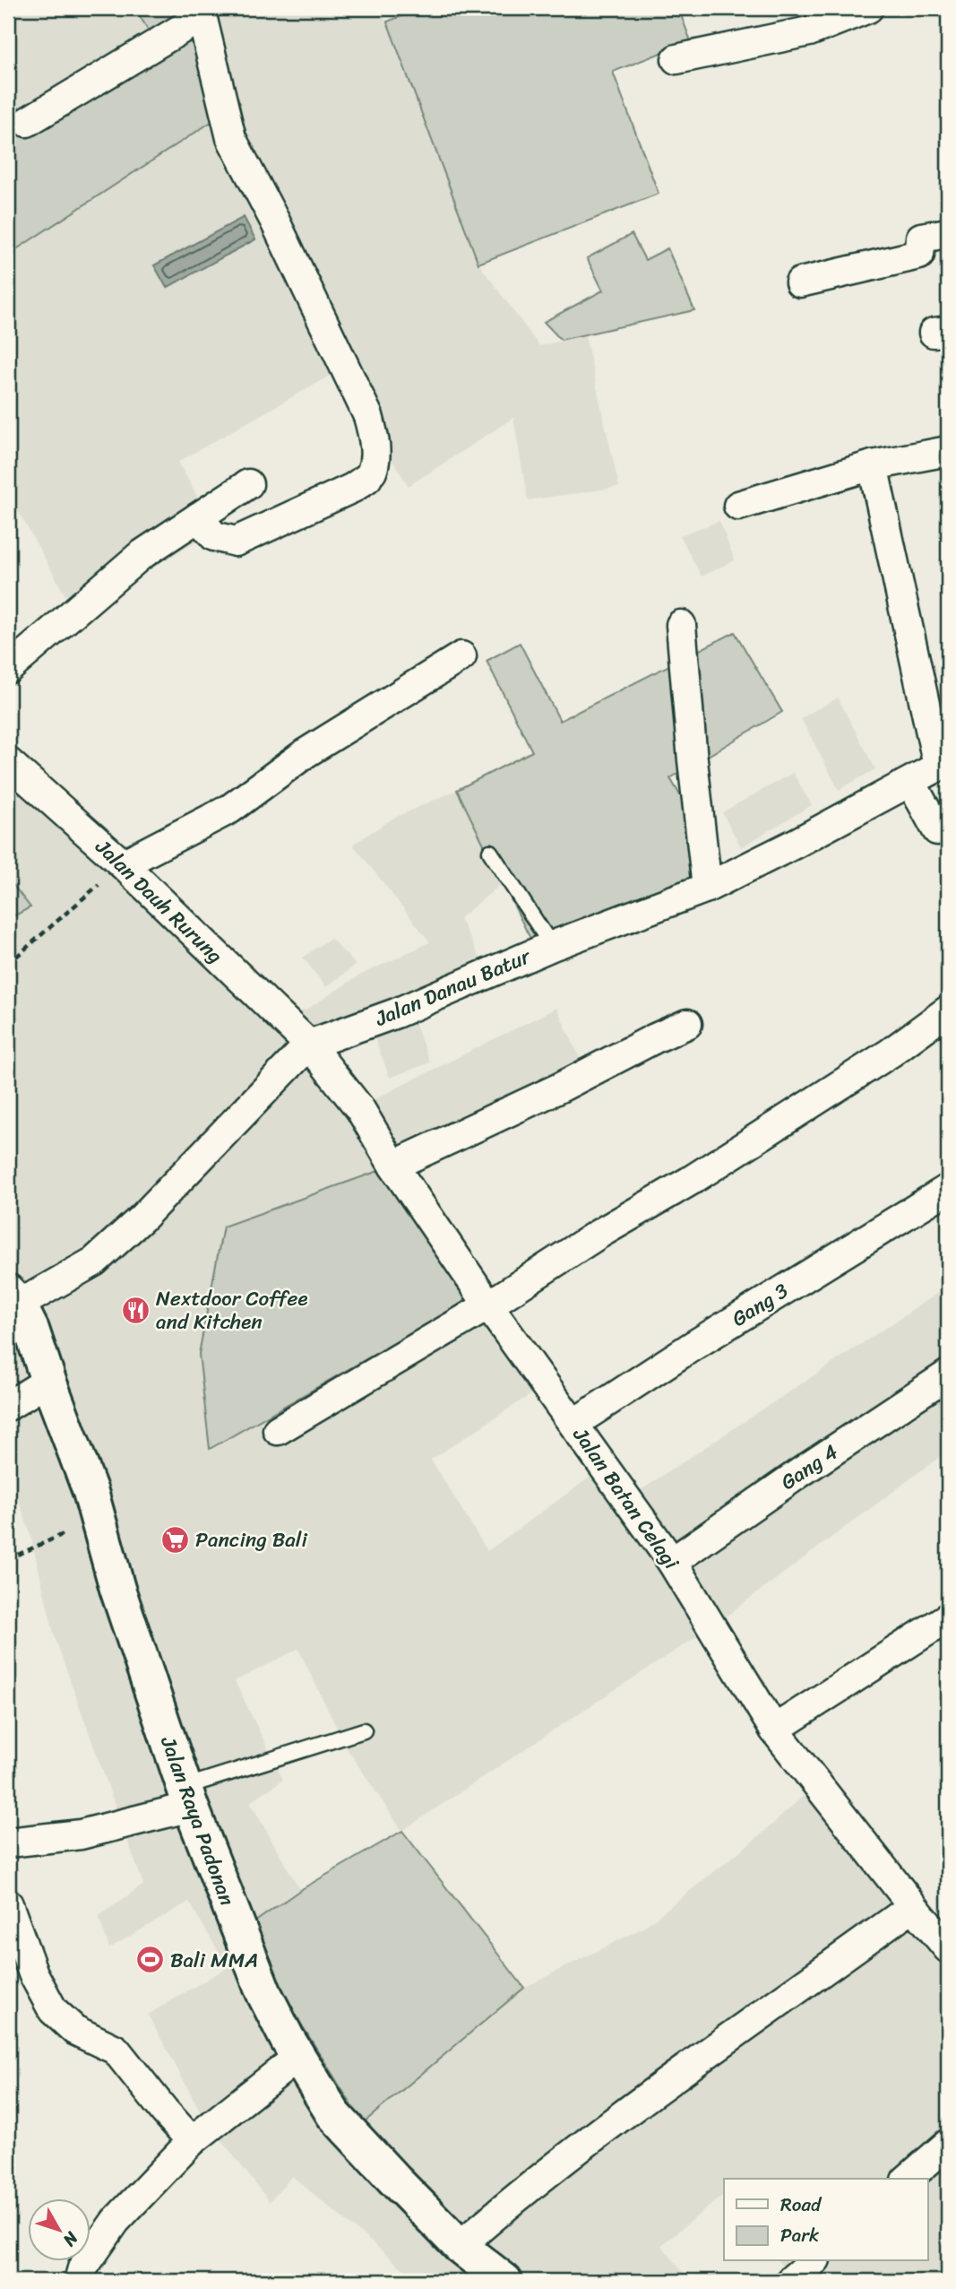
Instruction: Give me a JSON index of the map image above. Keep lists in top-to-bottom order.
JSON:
{
  "streets": {
    "main road": ["Jalan Raya Padonan"],
    "street": [
      "Jalan Dauh Rurung",
      "Jalan Danau Batur",
      "Gang 3",
      "Gang 4",
      "Jalan Batan Celagi"
    ]
  },
  "crossings": [
    ["Jalan Dauh Rurung", "Jalan Danau Batur"],
    ["Jalan Dauh Rurung", "Jalan Batan Celagi"],
    ["Jalan Danau Batur", "Jalan Batan Celagi"],
    ["Jalan Danau Batur", "Jalan Raya Padonan"],
    ["Gang 3", "Jalan Batan Celagi"],
    ["Gang 4", "Jalan Batan Celagi"]
  ],
  "places": {
    "restaurant": ["Nextdoor Coffee and Kitchen"],
    "supermarket": ["Pancing Bali"],
    "sports": ["Bali MMA"]
  },
  "legend": ["Road", "Park"],
  "north": "bottom right"
}
